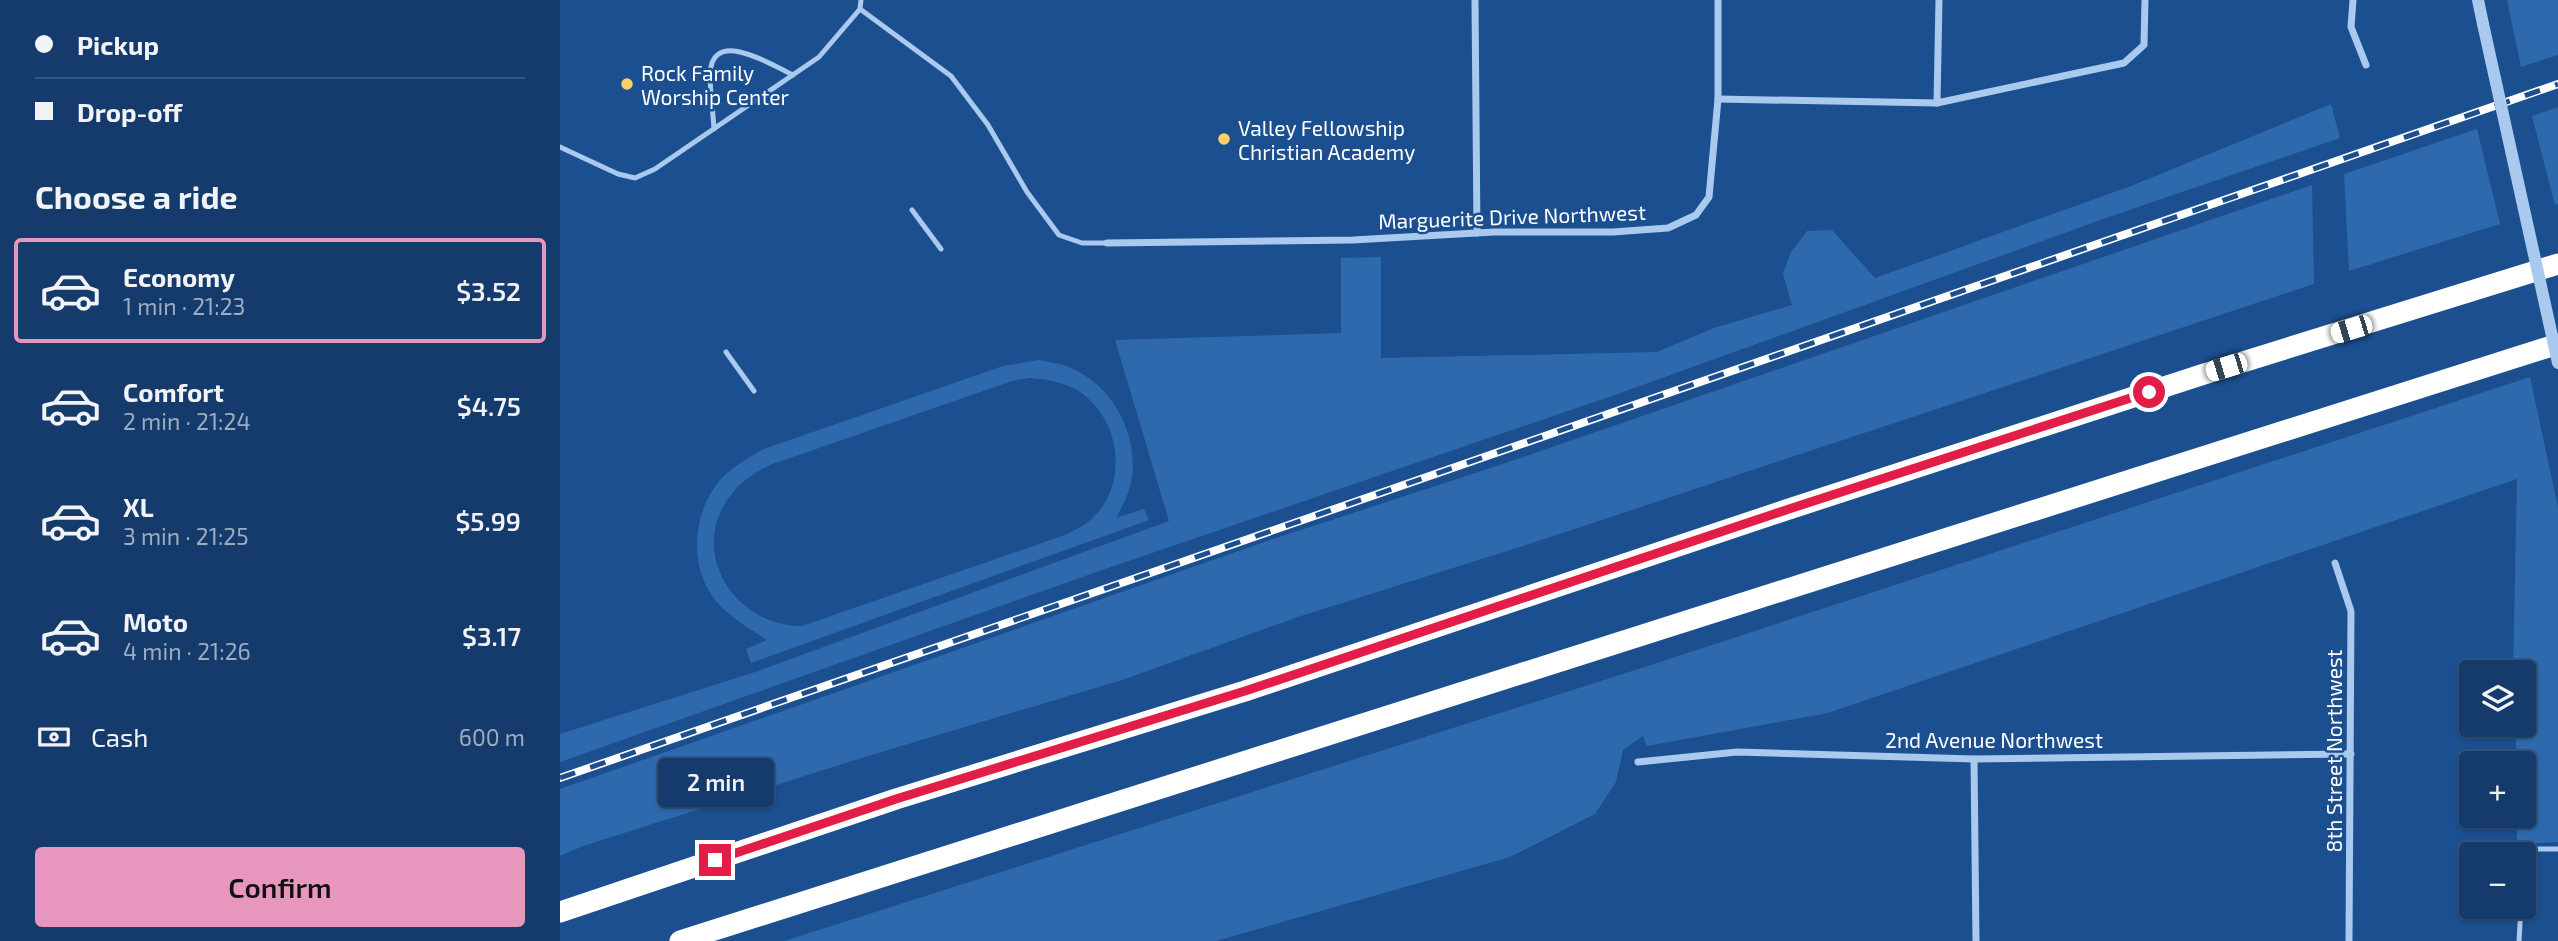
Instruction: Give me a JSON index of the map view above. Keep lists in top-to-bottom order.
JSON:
{
  "streets": {
    "street": ["Marguerite Drive Northwest", "2nd Avenue Northwest", "8th Street Northwest"]
  },
  "crossings": [
    ["2nd Avenue Northwest", "8th Street Northwest"]
  ],
  "places": ["Rock Family Worship Center", "Valley Fellowship Christian Academy"],
  "page": {
    "banner": ["Pickup", "Drop-off"],
    "heading": "Choose a ride",
    "list": [
      {
        "name": "Economy",
        "note": "1 min · 21:23",
        "value": "$3.52"
      },
      {
        "name": "Comfort",
        "note": "2 min · 21:24",
        "value": "$4.75"
      },
      {
        "name": "XL",
        "note": "3 min · 21:25",
        "value": "$5.99"
      },
      {
        "name": "Moto",
        "note": "4 min · 21:26",
        "value": "$3.17"
      }
    ],
    "map_buttons": ["+", "−"],
    "pay": ["Cash", "600 m"],
    "bubble": "2 min",
    "buttons": "Confirm"
  }
}
